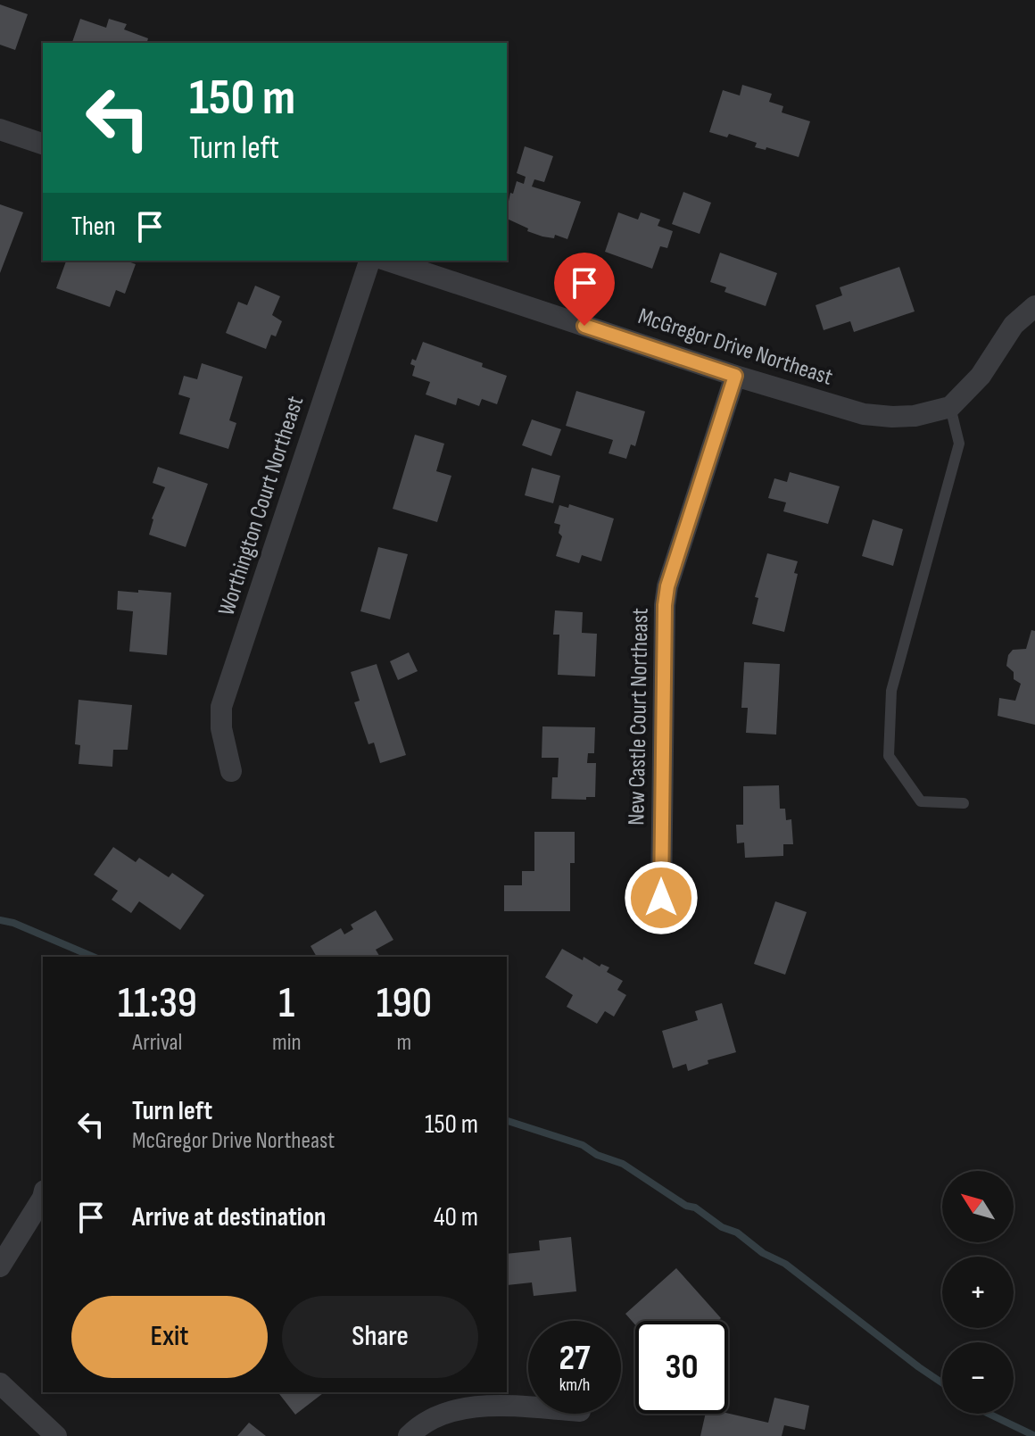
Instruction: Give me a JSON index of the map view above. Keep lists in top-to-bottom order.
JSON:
{
  "streets": {
    "street": ["McGregor Drive Northeast", "Worthington Court Northeast", "New Castle Court Northeast"]
  },
  "crossings": [
    ["McGregor Drive Northeast", "New Castle Court Northeast"]
  ],
  "north": "top left",
  "page": {
    "turn": ["150 m", "Turn left"],
    "then": "Then",
    "eta": [
      "11:39",
      "Arrival",
      "1",
      "min",
      "190",
      "m"
    ],
    "list": [
      {
        "name": "Turn left",
        "note": "McGregor Drive Northeast",
        "value": "150 m"
      },
      {
        "name": "Arrive at destination",
        "value": "40 m"
      }
    ],
    "map_buttons": ["+", "−"],
    "buttons": ["Exit", "Share"],
    "speed": "27 km/h",
    "limit": "30"
  }
}
